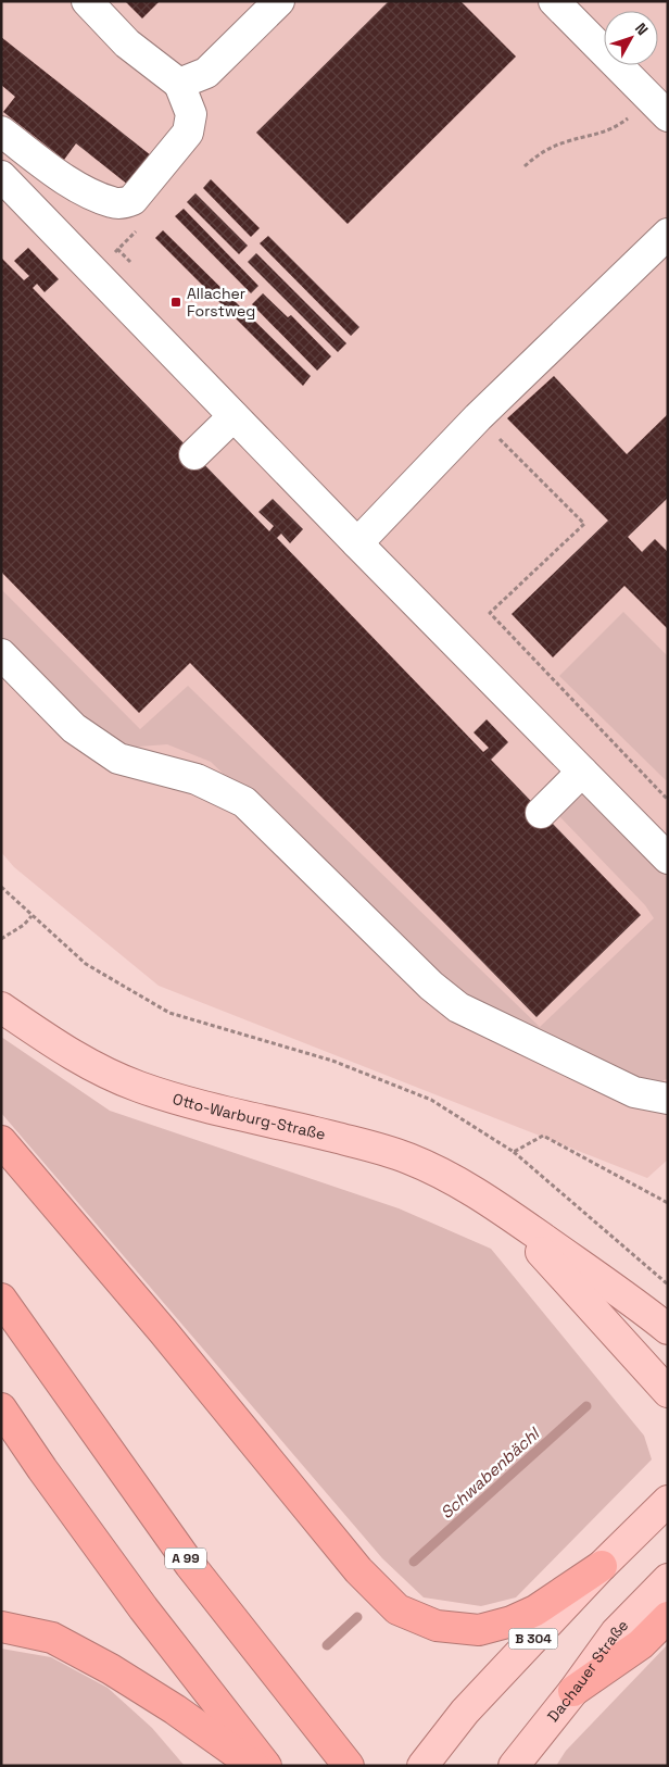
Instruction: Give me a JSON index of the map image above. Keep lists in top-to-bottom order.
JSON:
{
  "streets": {
    "highway": ["A 99"],
    "main road": ["Otto-Warburg-Straße", "B 304", "Dachauer Straße"]
  },
  "water": ["Schwabenbächl"],
  "places": {
    "transit": ["Allacher Forstweg"]
  },
  "north": "top right"
}
